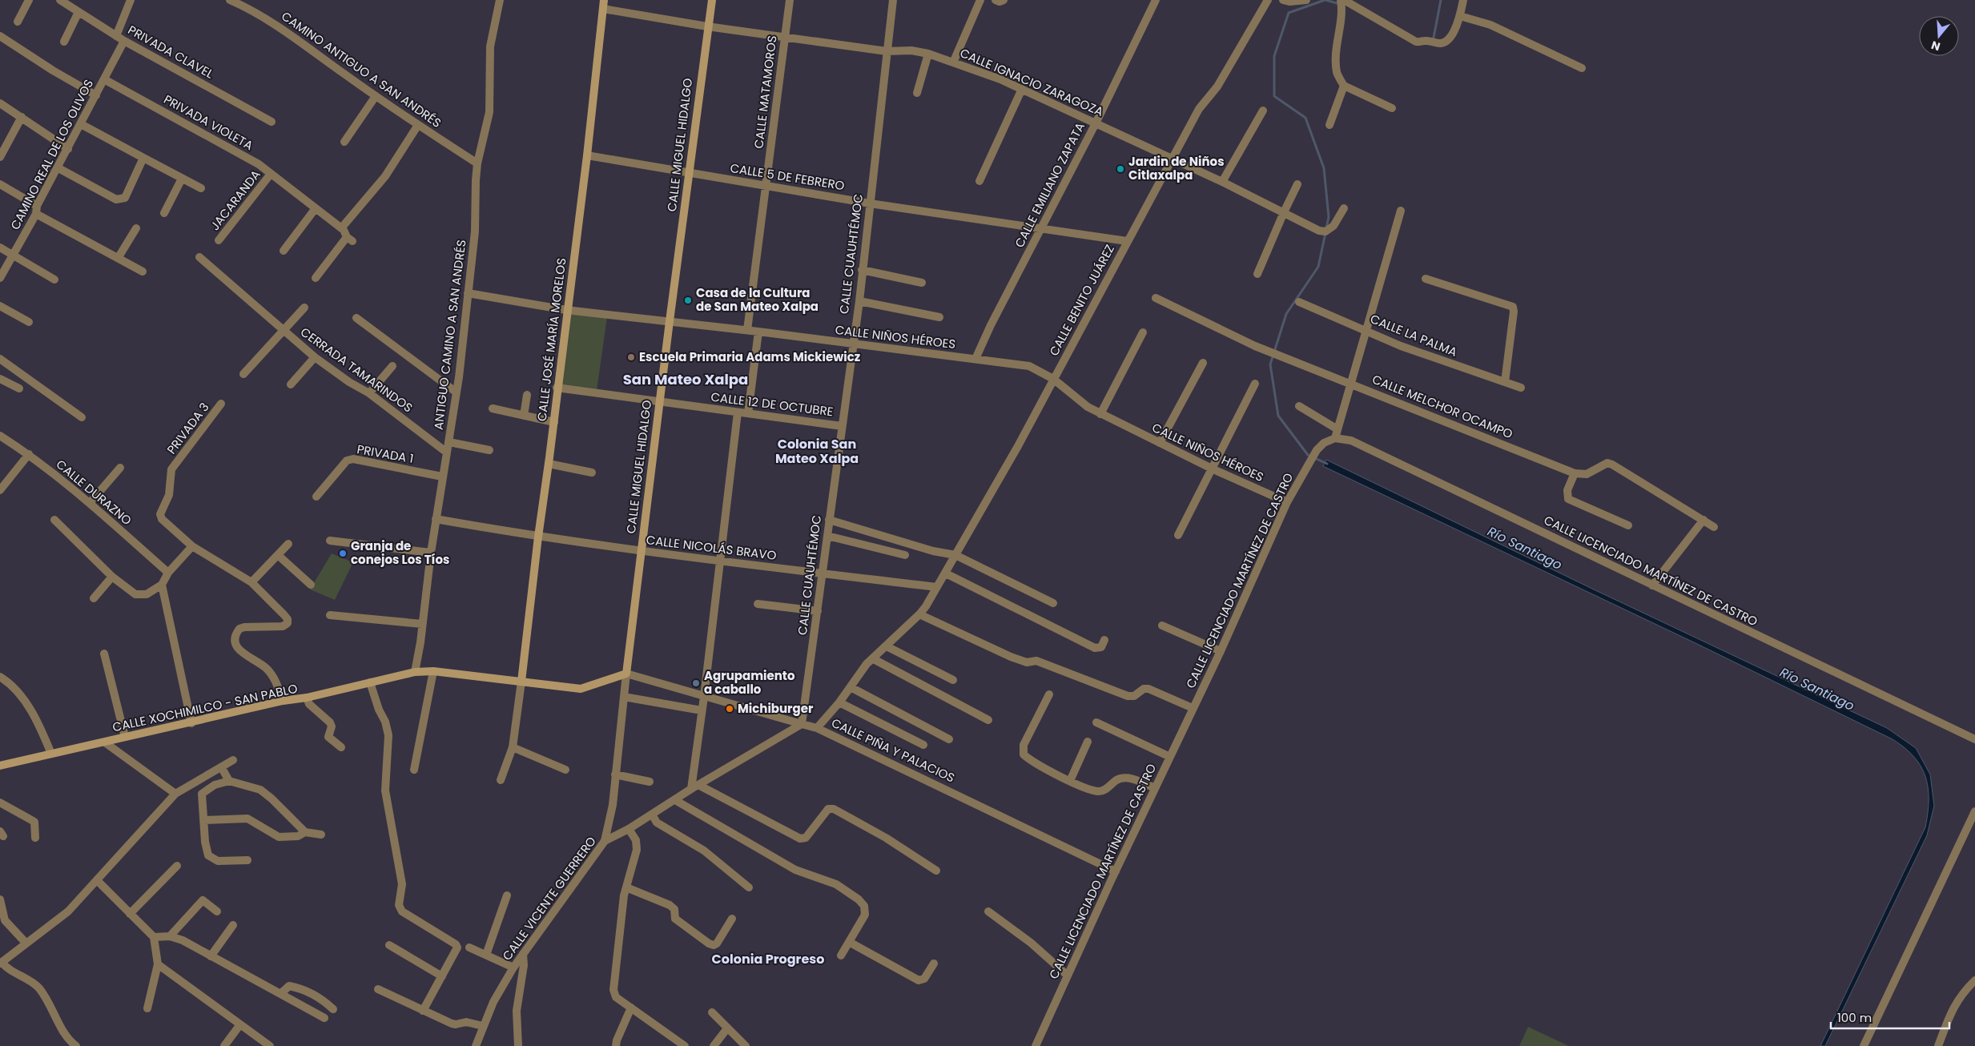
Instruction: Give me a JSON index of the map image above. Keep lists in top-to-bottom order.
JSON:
{
  "streets": {
    "main road": ["CALLE MIGUEL HIDALGO", "CALLE JOSÉ MARÍA MORELOS", "CALLE XOCHIMILCO - SAN PABLO"],
    "street": [
      "PRIVADA CLAVEL",
      "CAMINO ANTIGUO A SAN ANDRÉS",
      "CALLE IGNACIO ZARAGOZA",
      "CALLE MATAMOROS",
      "PRIVADA VIOLETA",
      "CAMINO REAL DE LOS OLIVOS",
      "CALLE 5 DE FEBRERO",
      "CALLE EMILIANO ZAPATA",
      "JACARANDA",
      "CALLE CUAUHTÉMOC",
      "CALLE BENITO JUÁREZ",
      "ANTIGUO CAMINO A SAN ANDRÉS",
      "CALLE LA PALMA",
      "CALLE NIÑOS HÉROES",
      "CERRADA TAMARINDOS",
      "CALLE 12 DE OCTUBRE",
      "CALLE MELCHOR OCAMPO",
      "PRIVADA 3",
      "PRIVADA 1",
      "CALLE DURAZNO",
      "CALLE NICOLÁS BRAVO",
      "CALLE LICENCIADO MARTÍNEZ DE CASTRO",
      "CALLE PIÑA Y PALACIOS",
      "CALLE VICENTE GUERRERO"
    ]
  },
  "crossings": [
    ["PRIVADA CLAVEL", "CAMINO REAL DE LOS OLIVOS"],
    ["CAMINO ANTIGUO A SAN ANDRÉS", "ANTIGUO CAMINO A SAN ANDRÉS"],
    ["CALLE IGNACIO ZARAGOZA", "CALLE MATAMOROS"],
    ["CALLE IGNACIO ZARAGOZA", "CALLE MIGUEL HIDALGO"],
    ["CALLE IGNACIO ZARAGOZA", "CALLE EMILIANO ZAPATA"],
    ["CALLE IGNACIO ZARAGOZA", "CALLE CUAUHTÉMOC"],
    ["CALLE IGNACIO ZARAGOZA", "CALLE BENITO JUÁREZ"],
    ["CALLE IGNACIO ZARAGOZA", "CALLE JOSÉ MARÍA MORELOS"],
    ["CALLE MATAMOROS", "CALLE 5 DE FEBRERO"],
    ["CALLE MATAMOROS", "CALLE NIÑOS HÉROES"],
    ["PRIVADA VIOLETA", "CAMINO REAL DE LOS OLIVOS"],
    ["PRIVADA VIOLETA", "JACARANDA"],
    ["CALLE MIGUEL HIDALGO", "CALLE 5 DE FEBRERO"],
    ["CALLE MIGUEL HIDALGO", "CALLE NIÑOS HÉROES"],
    ["CALLE MIGUEL HIDALGO", "CALLE 12 DE OCTUBRE"],
    ["CALLE MIGUEL HIDALGO", "CALLE NICOLÁS BRAVO"],
    ["CALLE MIGUEL HIDALGO", "CALLE XOCHIMILCO - SAN PABLO"],
    ["CALLE MIGUEL HIDALGO", "CALLE PIÑA Y PALACIOS"],
    ["CALLE MIGUEL HIDALGO", "CALLE VICENTE GUERRERO"],
    ["CALLE 5 DE FEBRERO", "CALLE EMILIANO ZAPATA"],
    ["CALLE 5 DE FEBRERO", "CALLE CUAUHTÉMOC"],
    ["CALLE 5 DE FEBRERO", "CALLE BENITO JUÁREZ"],
    ["CALLE 5 DE FEBRERO", "CALLE JOSÉ MARÍA MORELOS"],
    ["CALLE EMILIANO ZAPATA", "CALLE NIÑOS HÉROES"],
    ["CALLE CUAUHTÉMOC", "CALLE NIÑOS HÉROES"],
    ["CALLE CUAUHTÉMOC", "CALLE 12 DE OCTUBRE"],
    ["CALLE CUAUHTÉMOC", "CALLE NICOLÁS BRAVO"],
    ["CALLE CUAUHTÉMOC", "CALLE PIÑA Y PALACIOS"],
    ["CALLE CUAUHTÉMOC", "CALLE VICENTE GUERRERO"],
    ["CALLE BENITO JUÁREZ", "CALLE NIÑOS HÉROES"],
    ["CALLE BENITO JUÁREZ", "CALLE NICOLÁS BRAVO"],
    ["CALLE BENITO JUÁREZ", "CALLE LICENCIADO MARTÍNEZ DE CASTRO"],
    ["CALLE BENITO JUÁREZ", "CALLE PIÑA Y PALACIOS"],
    ["ANTIGUO CAMINO A SAN ANDRÉS", "CALLE NIÑOS HÉROES"],
    ["ANTIGUO CAMINO A SAN ANDRÉS", "CERRADA TAMARINDOS"],
    ["ANTIGUO CAMINO A SAN ANDRÉS", "PRIVADA 1"],
    ["ANTIGUO CAMINO A SAN ANDRÉS", "CALLE NICOLÁS BRAVO"],
    ["ANTIGUO CAMINO A SAN ANDRÉS", "CALLE XOCHIMILCO - SAN PABLO"],
    ["CALLE NIÑOS HÉROES", "CALLE JOSÉ MARÍA MORELOS"],
    ["CALLE NIÑOS HÉROES", "CALLE LICENCIADO MARTÍNEZ DE CASTRO"],
    ["CALLE JOSÉ MARÍA MORELOS", "CALLE 12 DE OCTUBRE"],
    ["CALLE JOSÉ MARÍA MORELOS", "CALLE NICOLÁS BRAVO"],
    ["CALLE JOSÉ MARÍA MORELOS", "CALLE XOCHIMILCO - SAN PABLO"],
    ["CALLE LICENCIADO MARTÍNEZ DE CASTRO", "CALLE PIÑA Y PALACIOS"],
    ["CALLE XOCHIMILCO - SAN PABLO", "CALLE PIÑA Y PALACIOS"],
    ["CALLE PIÑA Y PALACIOS", "CALLE VICENTE GUERRERO"]
  ],
  "districts": ["San Mateo Xalpa", "Colonia San Mateo Xalpa", "Colonia Progreso"],
  "water": ["Río Santiago"],
  "places": [
    "Jardin de Niños Citlaxalpa",
    "Casa de la Cultura de San Mateo Xalpa",
    "Escuela Primaria Adams Mickiewicz",
    "Granja de conejos Los Tíos",
    "Agrupamiento a caballo",
    "Michiburger"
  ],
  "scale_bar": "100 m",
  "north": "bottom"
}
